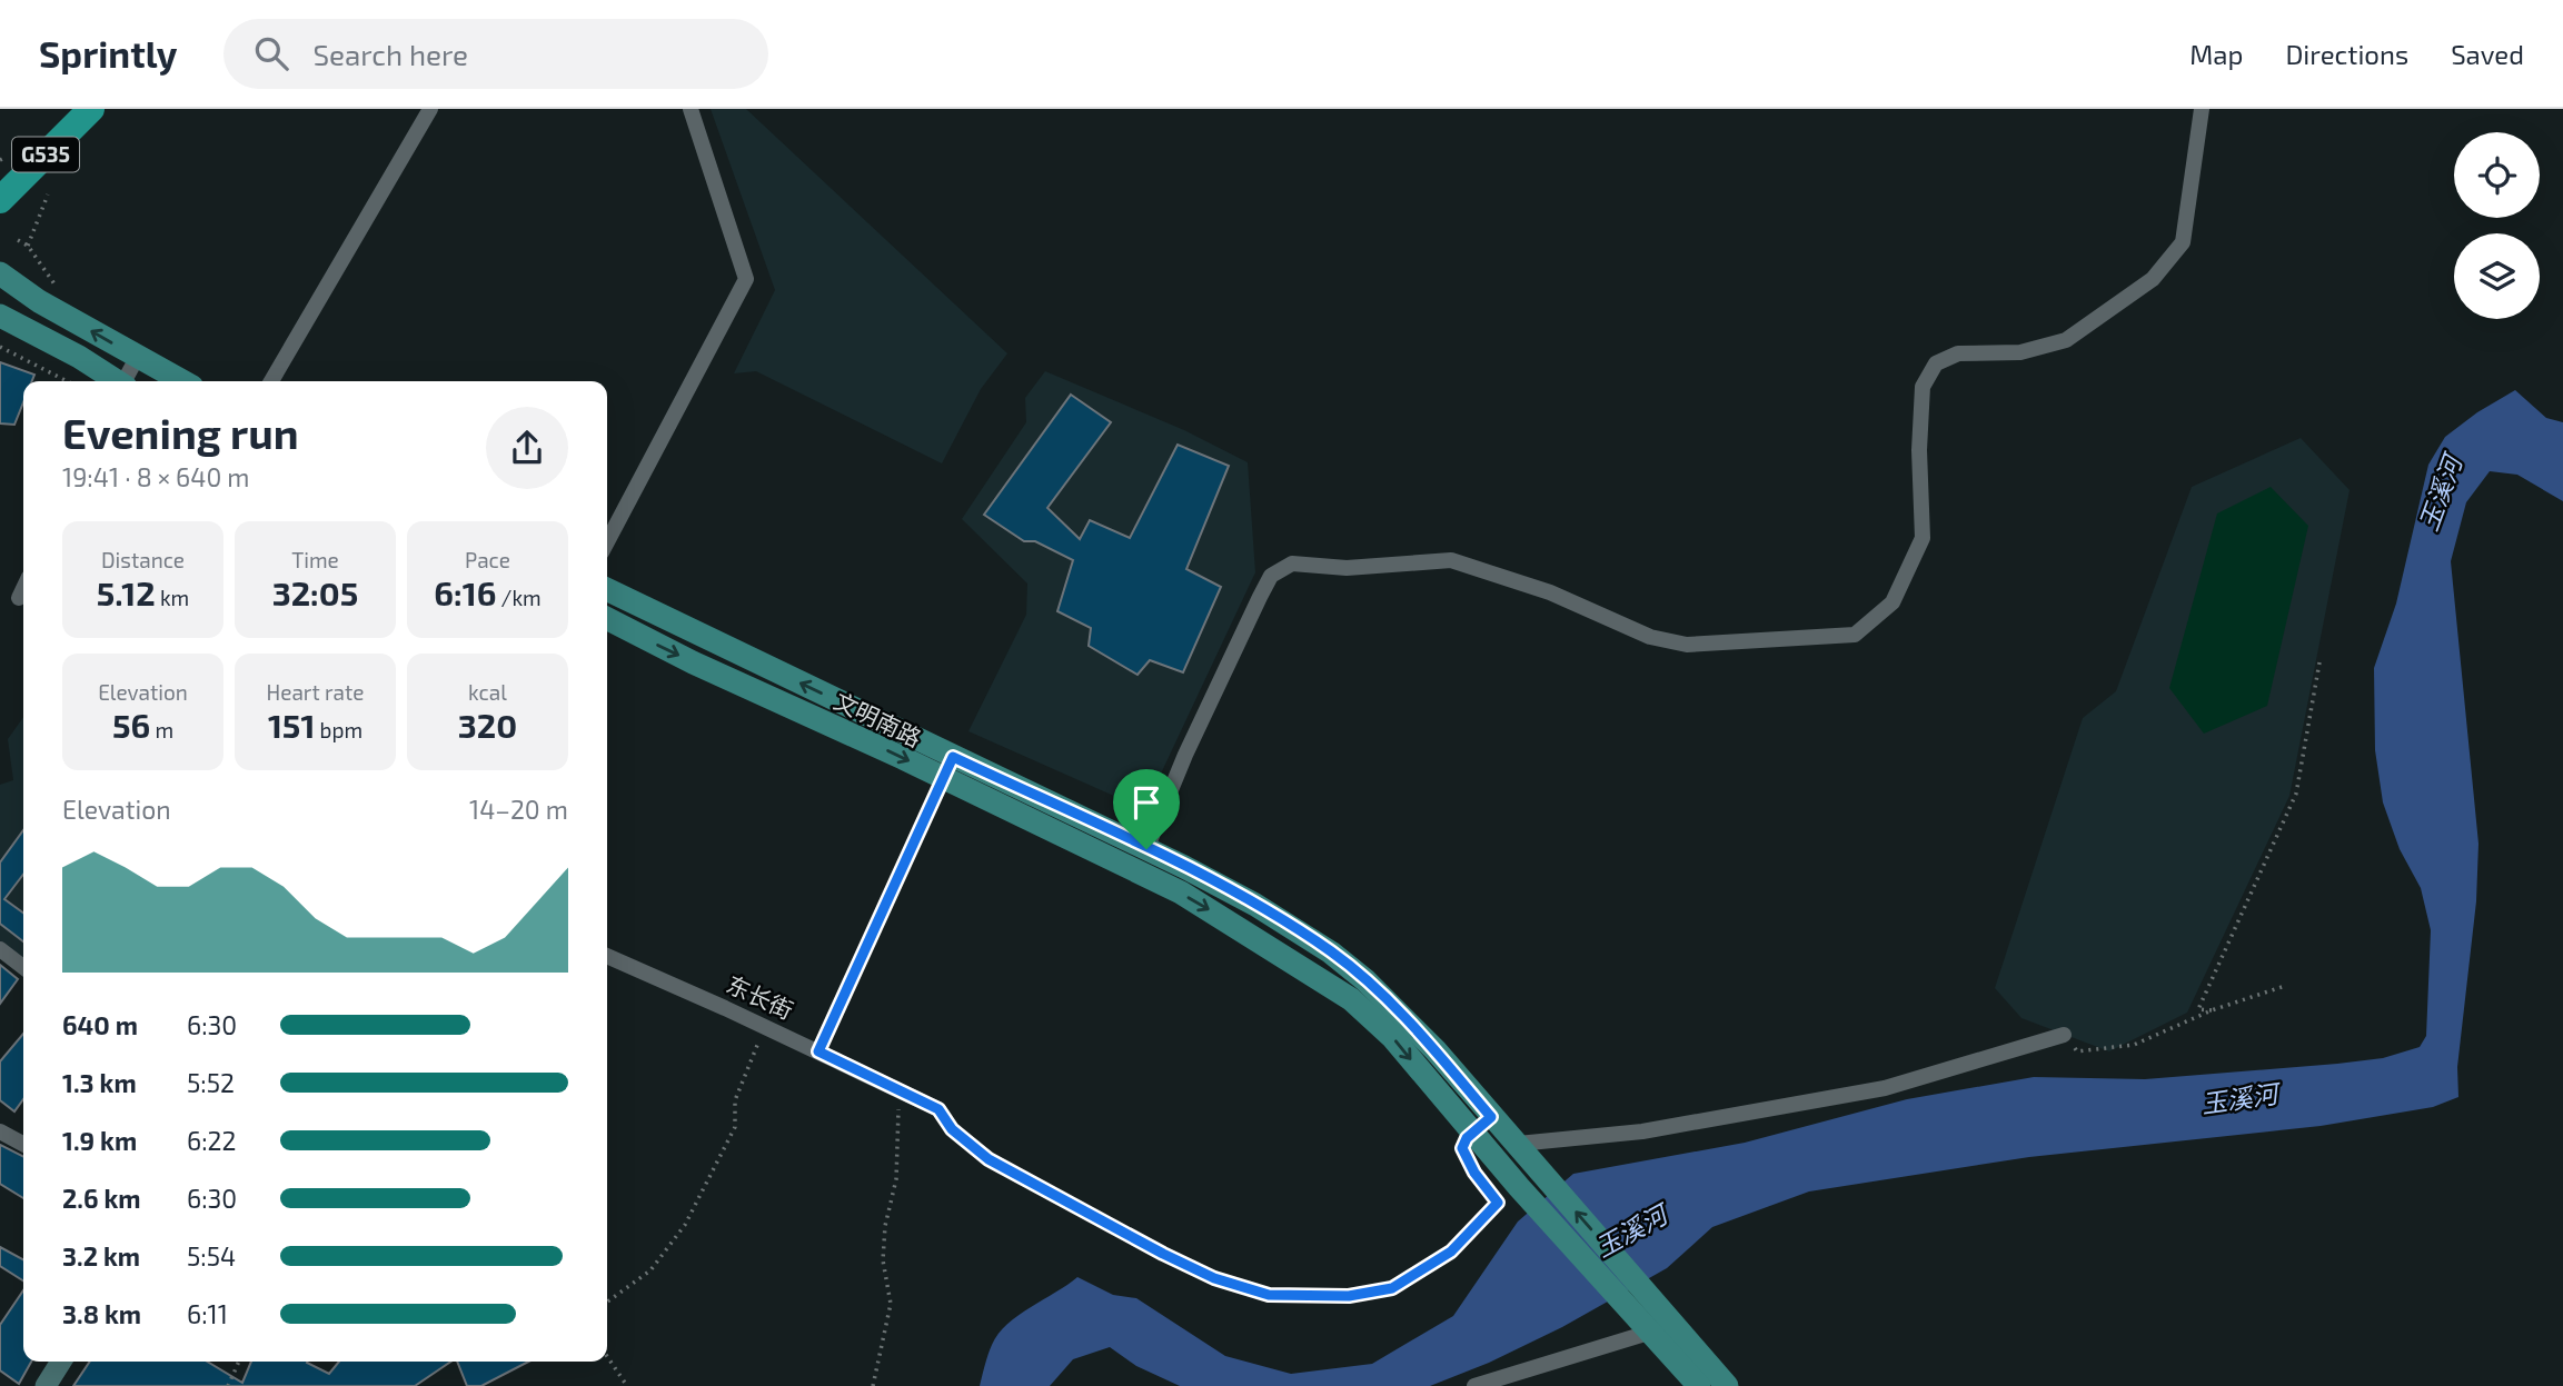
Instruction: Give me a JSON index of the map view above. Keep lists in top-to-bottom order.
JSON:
{
  "streets": {
    "highway": ["G535"],
    "main road": ["文明南路"],
    "street": ["东长街"]
  },
  "water": ["玉溪河"],
  "page": {
    "header": "Sprintly",
    "search": "Search here",
    "nav": ["Map", "Directions", "Saved"],
    "heading": ["Evening run", "19:41 · 8 × 640 m"],
    "stats": [
      ["Distance", "5.12 km"],
      ["Time", "32:05"],
      ["Pace", "6:16 /km"],
      ["Elevation", "56 m"],
      ["Heart rate", "151 bpm"],
      ["kcal", "320"]
    ],
    "chart": ["Elevation", "14–20 m"],
    "list": [
      {
        "name": "640 m",
        "note": "6:30"
      },
      {
        "name": "1.3 km",
        "note": "5:52"
      },
      {
        "name": "1.9 km",
        "note": "6:22"
      },
      {
        "name": "2.6 km",
        "note": "6:30"
      },
      {
        "name": "3.2 km",
        "note": "5:54"
      },
      {
        "name": "3.8 km",
        "note": "6:11"
      }
    ]
  }
}
